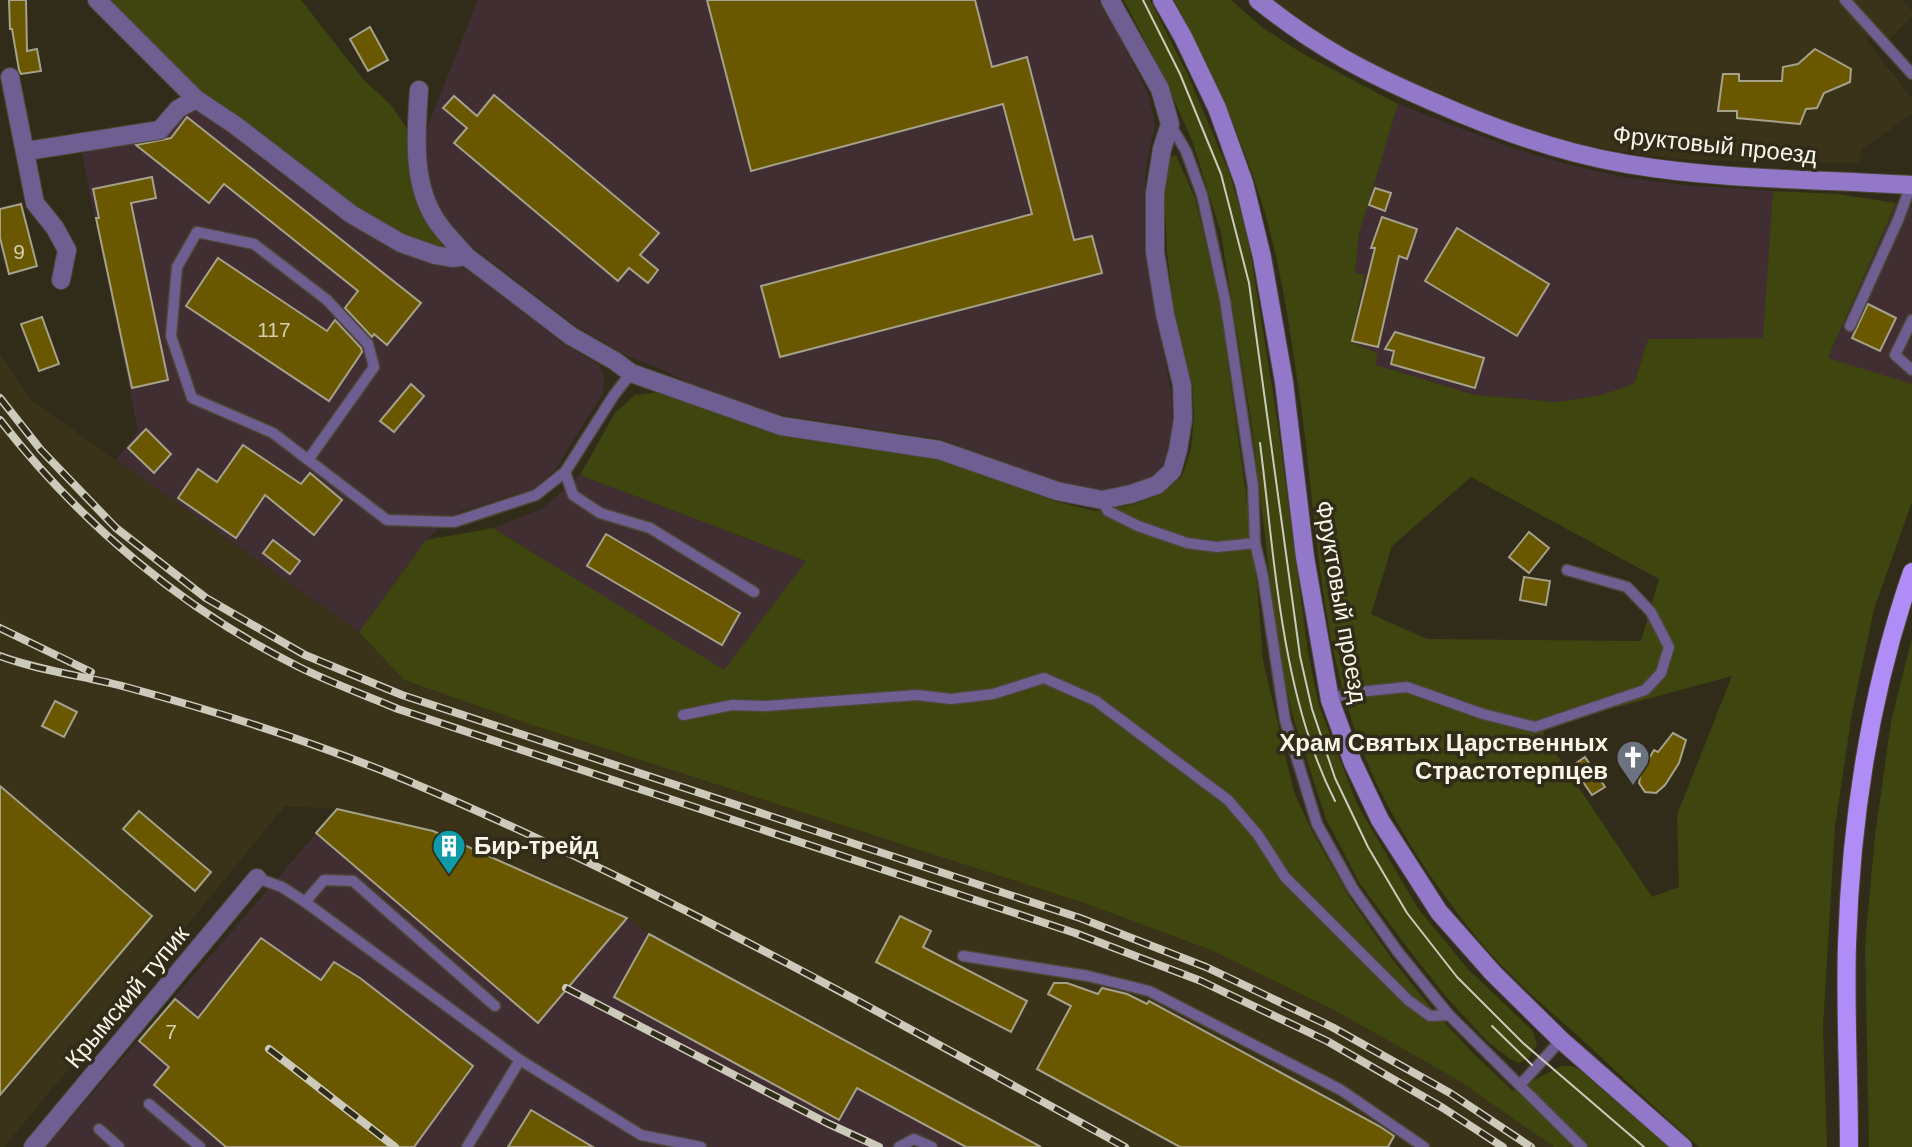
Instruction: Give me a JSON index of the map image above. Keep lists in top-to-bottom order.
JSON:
{
  "streets": {
    "street": ["Фруктовый проезд", "Крымский тупик"]
  },
  "places": {
    "church": ["Храм Святых Царственных Страстотерпцев"],
    "building": ["Бир-трейд"]
  },
  "house_numbers": ["9", "117", "7"]
}
